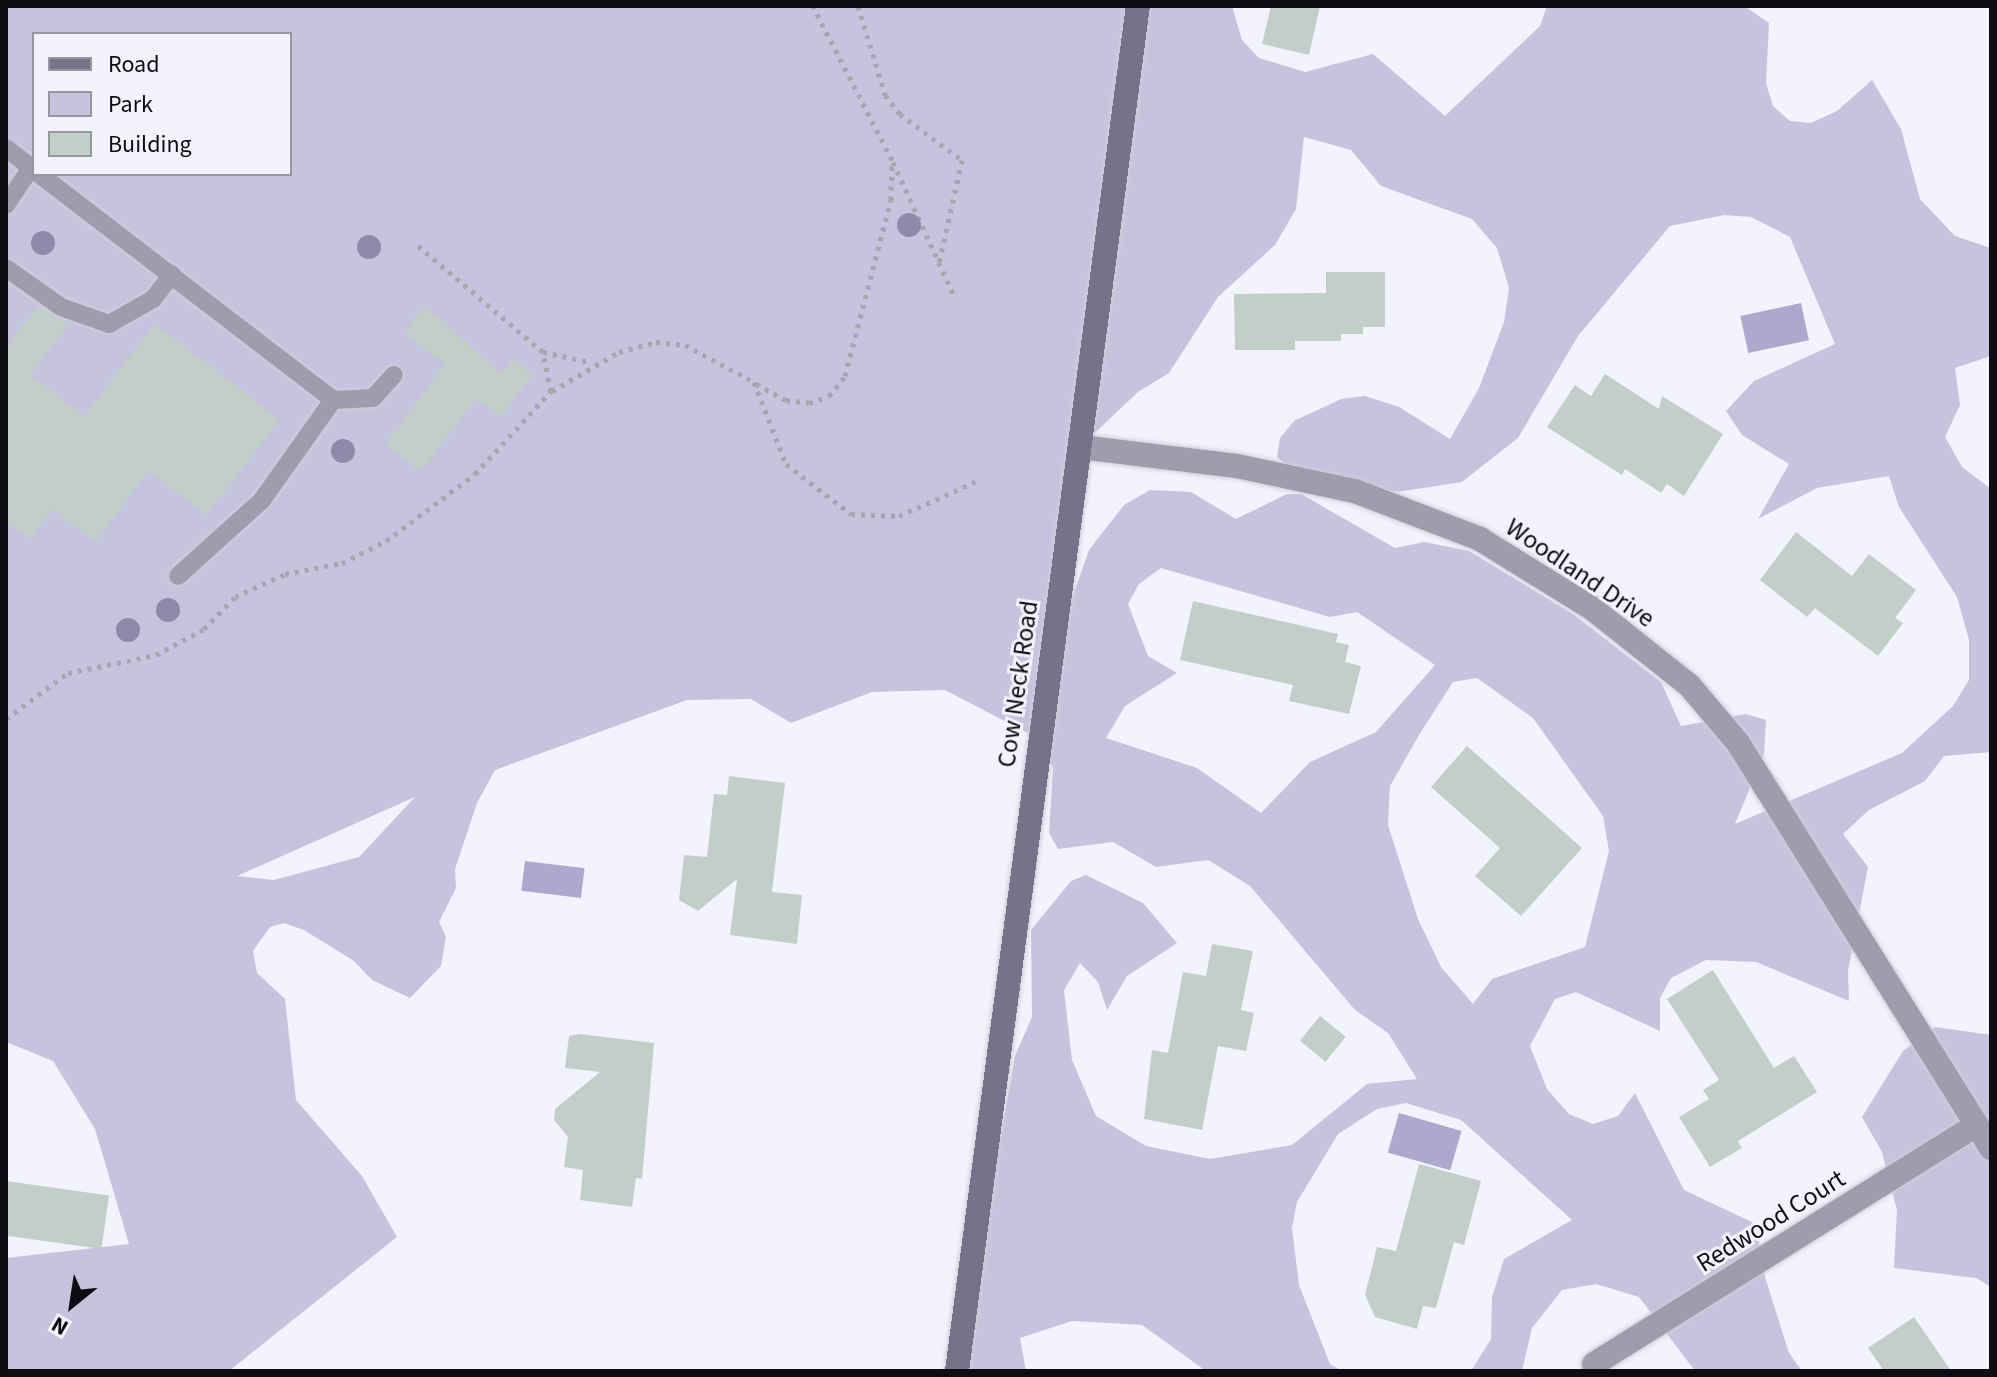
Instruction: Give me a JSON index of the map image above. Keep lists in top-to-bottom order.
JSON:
{
  "streets": {
    "main road": ["Cow Neck Road"],
    "street": ["Woodland Drive", "Redwood Court"]
  },
  "crossings": [
    ["Woodland Drive", "Cow Neck Road"],
    ["Woodland Drive", "Redwood Court"]
  ],
  "legend": ["Road", "Park", "Building"],
  "north": "bottom left"
}
